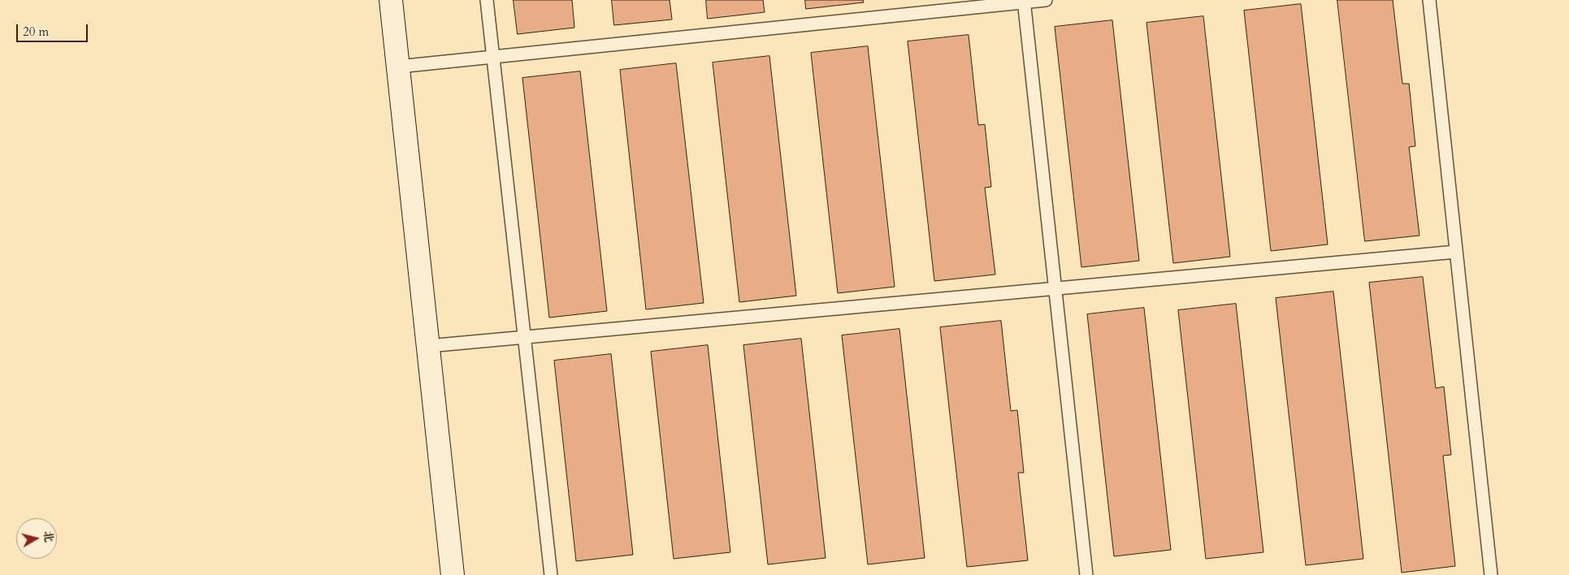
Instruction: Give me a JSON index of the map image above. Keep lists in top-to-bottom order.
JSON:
{
  "scale_bar": "20 m",
  "north": "right"
}
